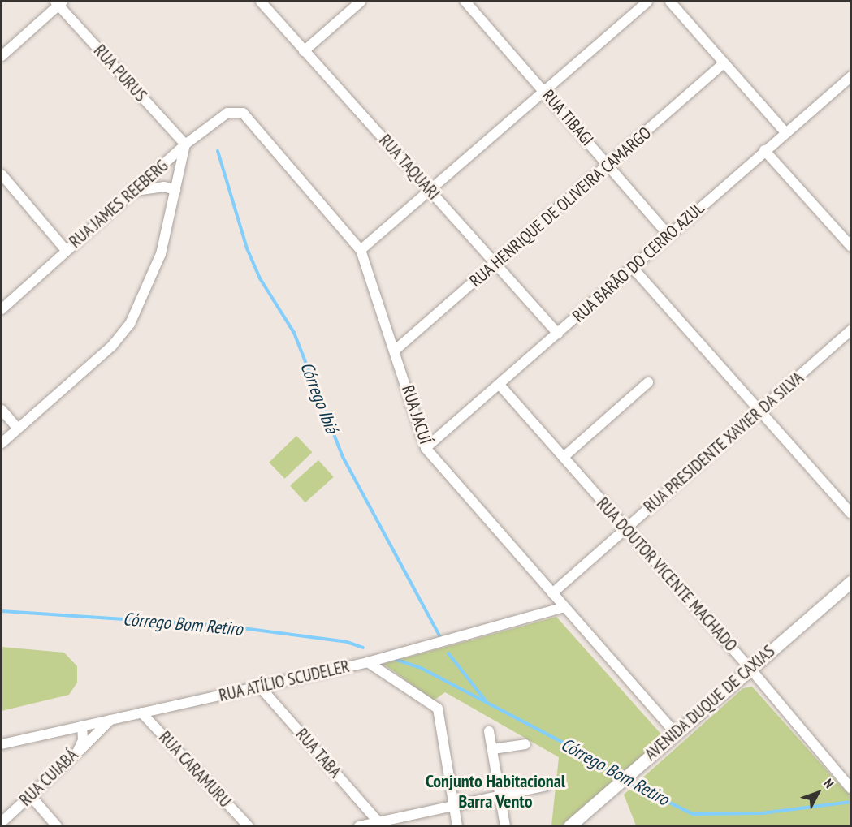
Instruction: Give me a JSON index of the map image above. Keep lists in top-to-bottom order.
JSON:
{
  "streets": {
    "street": [
      "RUA PURUS",
      "RUA TIBAGI",
      "RUA TAQUARI",
      "RUA JAMES REEBERG",
      "RUA HENRIQUE DE OLIVEIRA CAMARGO",
      "RUA BARÃO DO CERRO AZUL",
      "RUA JACUÍ",
      "RUA PRESIDENTE XAVIER DA SILVA",
      "RUA DOUTOR VICENTE MACHADO",
      "RUA ATÍLIO SCUDELER",
      "AVENIDA DUQUE DE CAXIAS",
      "RUA TABA",
      "RUA CARAMURU",
      "RUA CUIABÁ"
    ]
  },
  "crossings": [
    ["RUA PURUS", "RUA JAMES REEBERG"],
    ["RUA TIBAGI", "RUA HENRIQUE DE OLIVEIRA CAMARGO"],
    ["RUA TIBAGI", "RUA BARÃO DO CERRO AZUL"],
    ["RUA TAQUARI", "RUA HENRIQUE DE OLIVEIRA CAMARGO"],
    ["RUA TAQUARI", "RUA BARÃO DO CERRO AZUL"],
    ["RUA JAMES REEBERG", "RUA JACUÍ"],
    ["RUA HENRIQUE DE OLIVEIRA CAMARGO", "RUA JACUÍ"],
    ["RUA BARÃO DO CERRO AZUL", "RUA JACUÍ"],
    ["RUA BARÃO DO CERRO AZUL", "RUA DOUTOR VICENTE MACHADO"],
    ["RUA JACUÍ", "RUA PRESIDENTE XAVIER DA SILVA"],
    ["RUA JACUÍ", "RUA ATÍLIO SCUDELER"],
    ["RUA JACUÍ", "AVENIDA DUQUE DE CAXIAS"],
    ["RUA PRESIDENTE XAVIER DA SILVA", "RUA DOUTOR VICENTE MACHADO"],
    ["RUA DOUTOR VICENTE MACHADO", "AVENIDA DUQUE DE CAXIAS"],
    ["RUA ATÍLIO SCUDELER", "RUA TABA"],
    ["RUA ATÍLIO SCUDELER", "RUA CARAMURU"],
    ["RUA ATÍLIO SCUDELER", "RUA CUIABÁ"]
  ],
  "districts": ["Conjunto Habitacional Barra Vento"],
  "water": ["Córrego Ibiá", "Córrego Bom Retiro"],
  "north": "top right"
}
